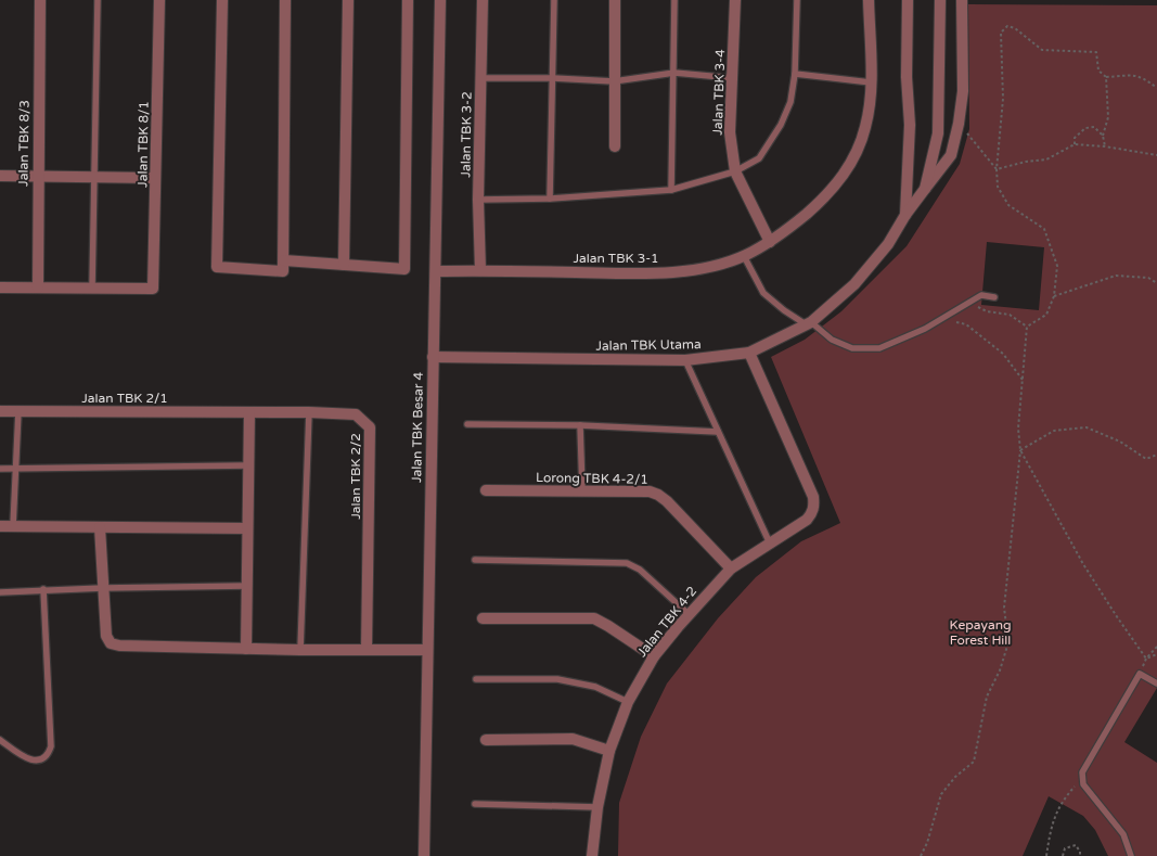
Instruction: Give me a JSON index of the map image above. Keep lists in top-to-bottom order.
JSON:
{
  "streets": {
    "street": [
      "Jalan TBK 3-4",
      "Jalan TBK 3-2",
      "Jalan TBK 8/3",
      "Jalan TBK 8/1",
      "Jalan TBK 3-1",
      "Jalan TBK Utama",
      "Jalan TBK 2/1",
      "Jalan TBK Besar 4",
      "Jalan TBK 2/2",
      "Lorong TBK 4-2/1",
      "Jalan TBK 4-2"
    ]
  },
  "crossings": [
    ["Jalan TBK 3-4", "Jalan TBK 3-1"],
    ["Jalan TBK 3-2", "Jalan TBK 3-1"],
    ["Jalan TBK 3-1", "Jalan TBK Besar 4"],
    ["Jalan TBK Utama", "Jalan TBK Besar 4"],
    ["Jalan TBK Utama", "Jalan TBK 4-2"],
    ["Jalan TBK 2/1", "Jalan TBK 2/2"],
    ["Lorong TBK 4-2/1", "Jalan TBK 4-2"]
  ],
  "parks": ["Kepayang Forest Hill"]
}
